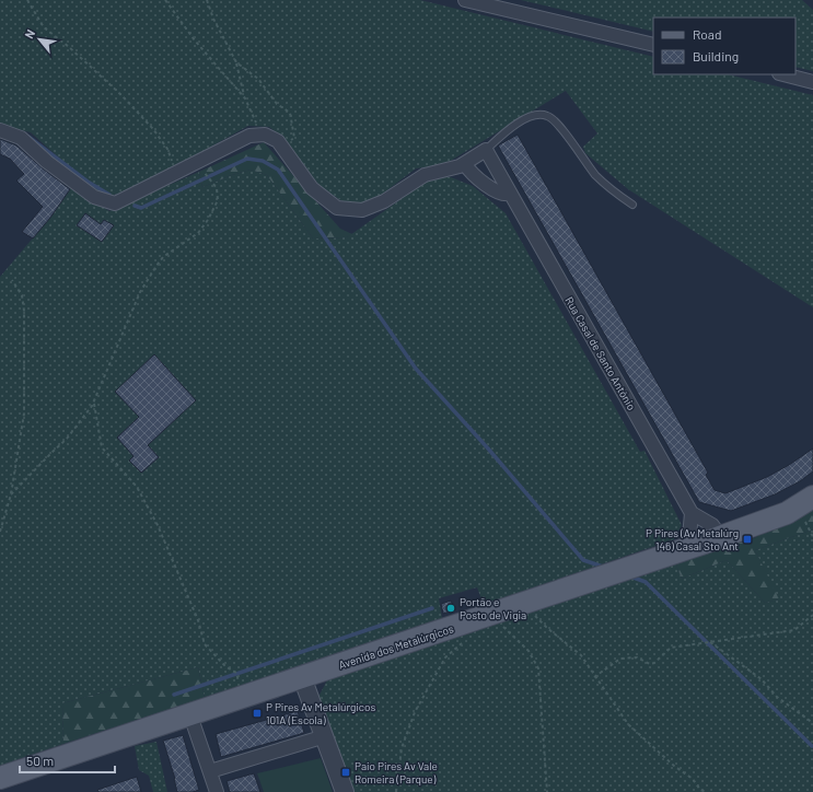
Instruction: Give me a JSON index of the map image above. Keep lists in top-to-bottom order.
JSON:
{
  "streets": {
    "main road": ["Avenida dos Metalúrgicos"],
    "street": ["Rua Casal de Santo António"]
  },
  "places": {
    "transit": ["P Pires (Av Metalúrg 146) Casal Sto Ant", "P Pires Av Metalúrgicos 101A (Escola)", "Paio Pires Av Vale Romeira (Parque)"],
    "other": ["Portão e Posto de Vigia"]
  },
  "legend": ["Road", "Building"],
  "scale_bar": "50 m",
  "north": "top left"
}
